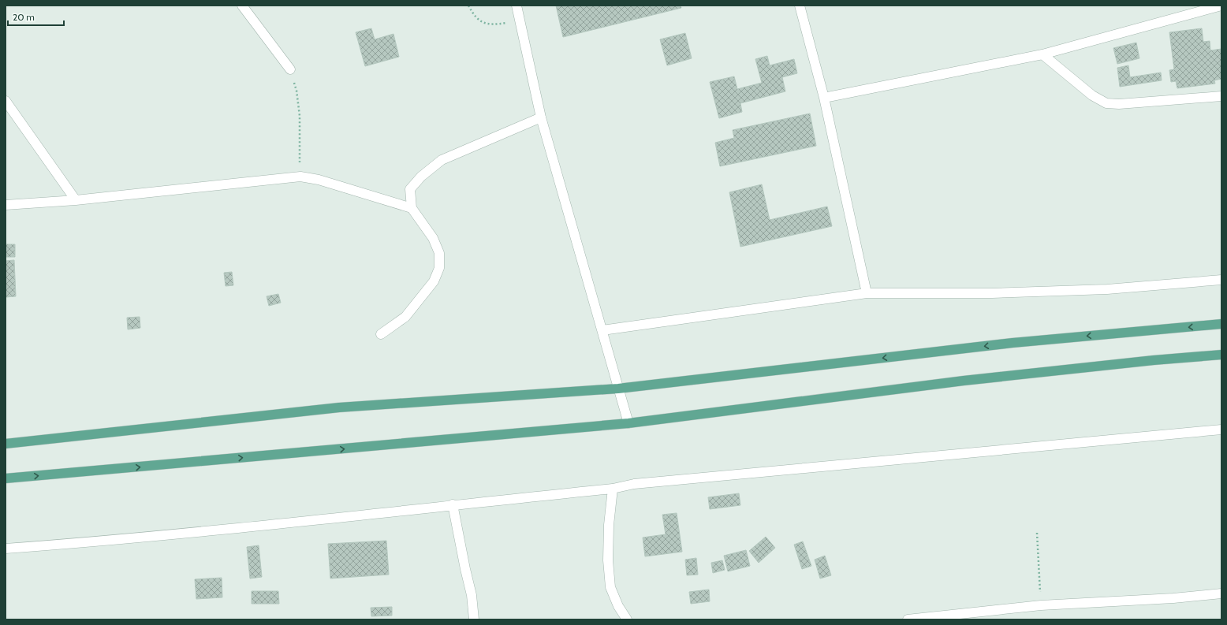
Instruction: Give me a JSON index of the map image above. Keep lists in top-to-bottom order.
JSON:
{
  "scale_bar": "20 m"
}
